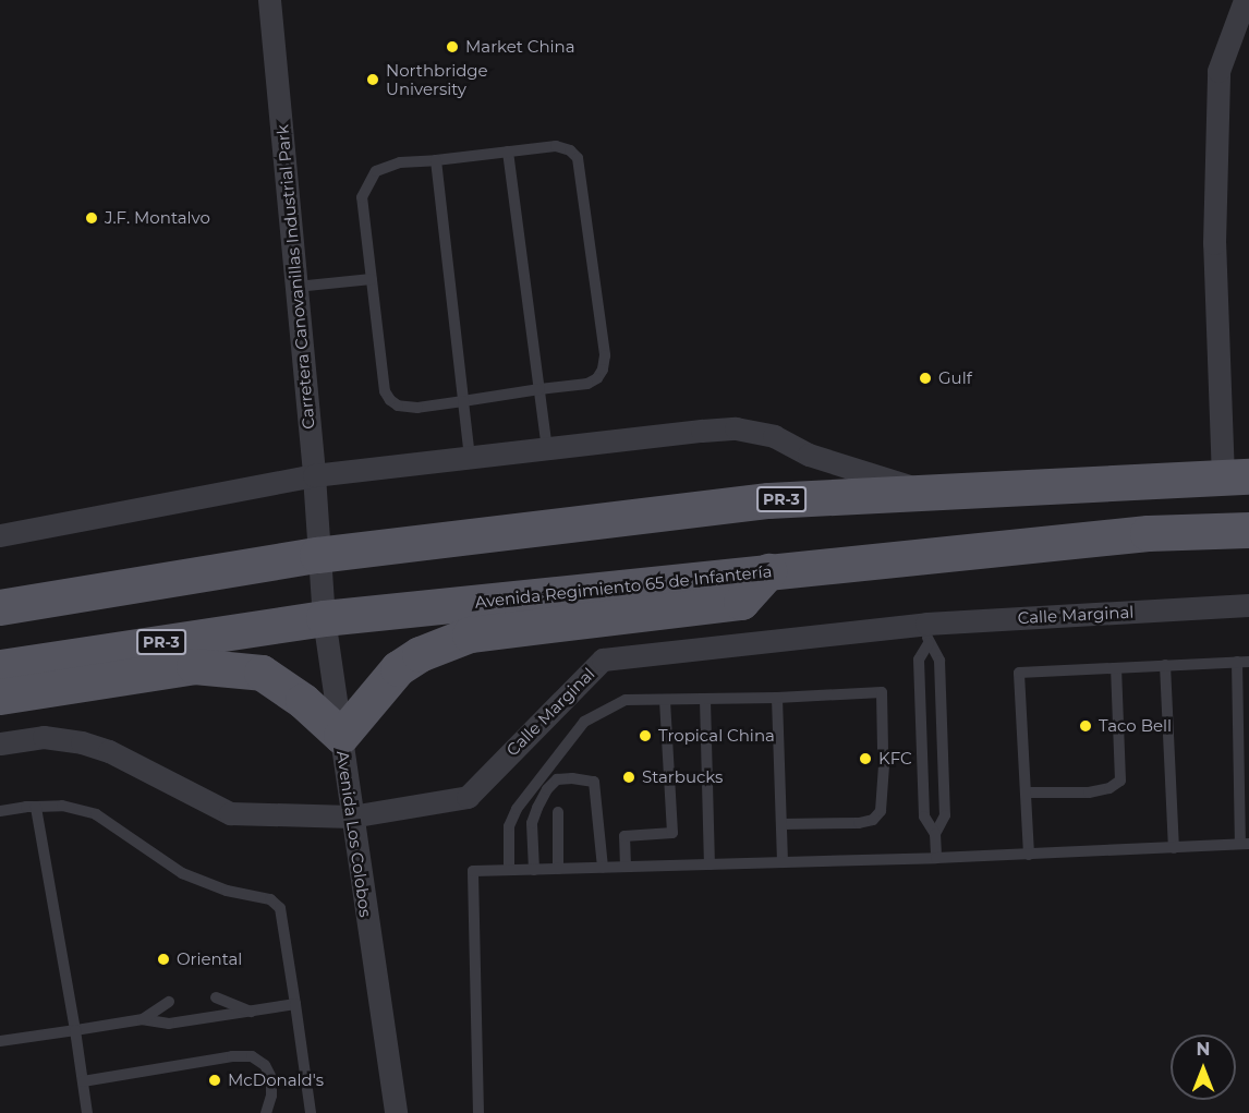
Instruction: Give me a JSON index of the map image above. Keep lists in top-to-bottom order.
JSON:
{
  "streets": {
    "main road": ["PR-3", "Avenida Regimiento 65 de Infantería"],
    "street": ["Carretera Canovanillas Industrial Park", "Calle Marginal", "Avenida Los Colobos"]
  },
  "crossings": [
    ["Carretera Canovanillas Industrial Park", "PR-3"],
    ["Carretera Canovanillas Industrial Park", "Avenida Los Colobos"],
    ["PR-3", "Avenida Los Colobos"],
    ["Avenida Regimiento 65 de Infantería", "Avenida Los Colobos"],
    ["Calle Marginal", "Avenida Los Colobos"]
  ],
  "places": [
    "Market China",
    "Northbridge University",
    "J.F. Montalvo",
    "Gulf",
    "Taco Bell",
    "Tropical China",
    "KFC",
    "Starbucks",
    "Oriental",
    "McDonald's"
  ],
  "north": "top"
}
